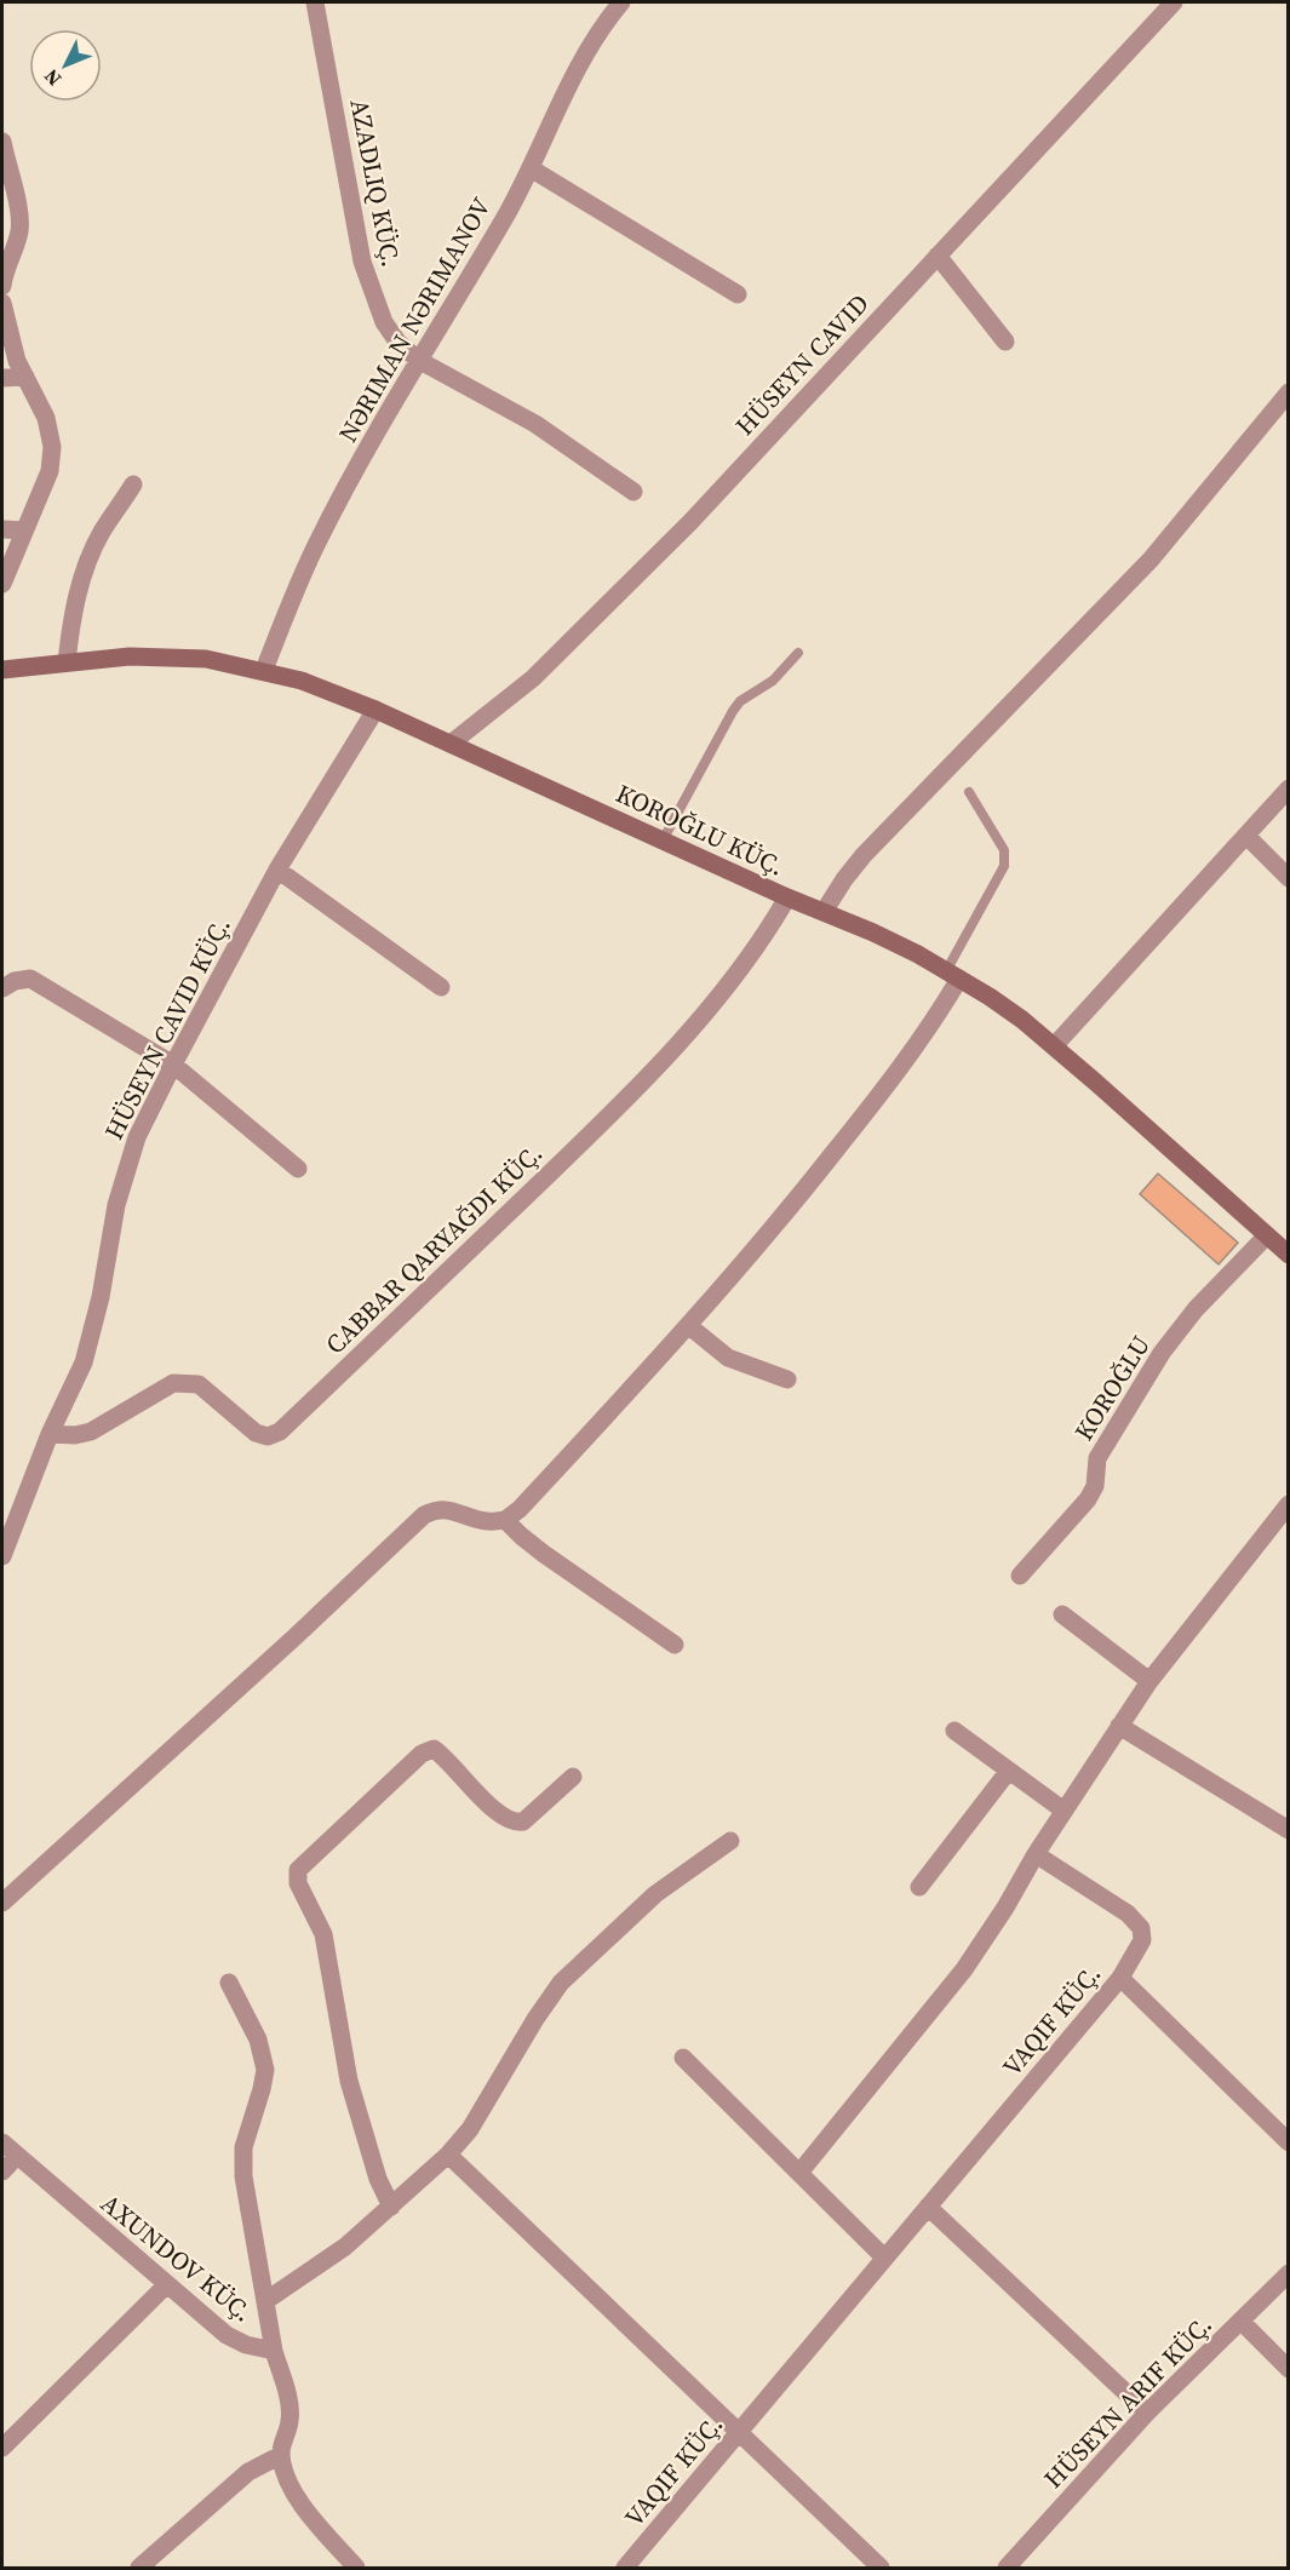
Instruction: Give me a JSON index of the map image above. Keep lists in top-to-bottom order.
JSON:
{
  "streets": {
    "street": [
      "NƏRIMAN NƏRIMANOV",
      "HÜSEYN CAVID",
      "KOROĞLU KÜÇ.",
      "HÜSEYN CAVID KÜÇ.",
      "KOROĞLU",
      "VAQIF KÜÇ.",
      "AXUNDOV KÜÇ.",
      "HÜSEYN ARIF KÜÇ."
    ]
  },
  "crossings": [
    ["NƏRIMAN NƏRIMANOV", "KOROĞLU KÜÇ."],
    ["HÜSEYN CAVID", "KOROĞLU KÜÇ."],
    ["KOROĞLU KÜÇ.", "HÜSEYN CAVID KÜÇ."],
    ["KOROĞLU KÜÇ.", "KOROĞLU"]
  ],
  "north": "bottom left"
}
